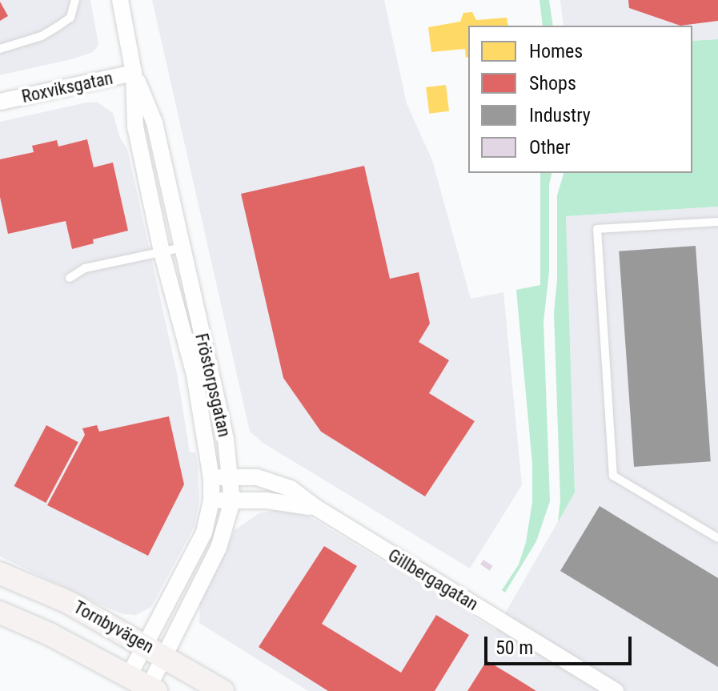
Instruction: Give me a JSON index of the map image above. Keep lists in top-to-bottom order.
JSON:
{
  "streets": {
    "main road": ["Tornbyvägen"],
    "street": ["Roxviksgatan", "Fröstorpsgatan", "Gillbergagatan"]
  },
  "crossings": [
    ["Roxviksgatan", "Fröstorpsgatan"],
    ["Fröstorpsgatan", "Gillbergagatan"],
    ["Fröstorpsgatan", "Tornbyvägen"]
  ],
  "legend": [
    "Homes",
    "Shops",
    "Industry",
    "Other"
  ],
  "scale_bar": "50 m"
}
